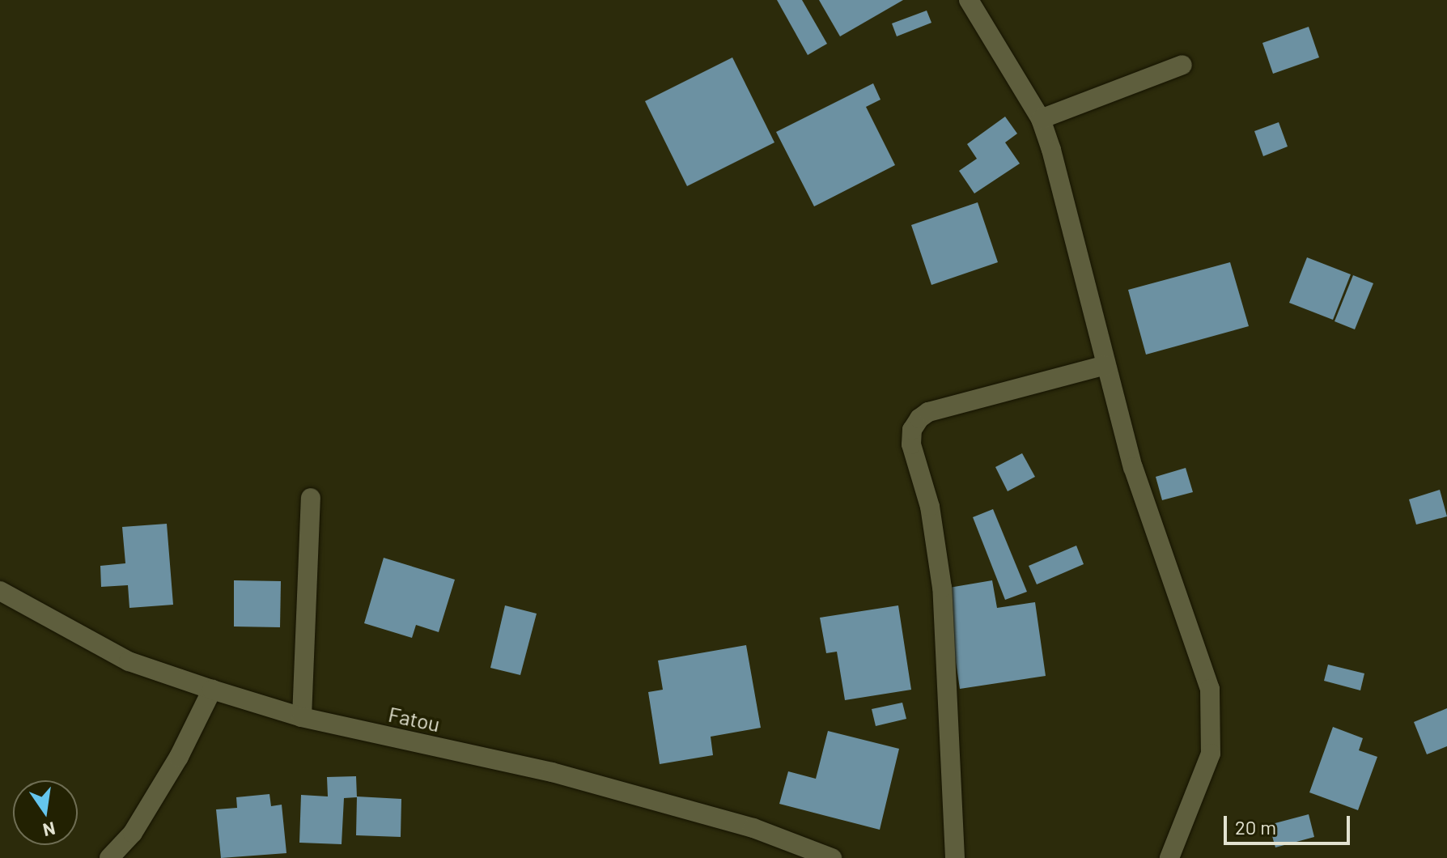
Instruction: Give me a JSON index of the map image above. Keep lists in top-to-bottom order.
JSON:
{
  "streets": {
    "street": ["Fatou"]
  },
  "scale_bar": "20 m",
  "north": "bottom"
}
